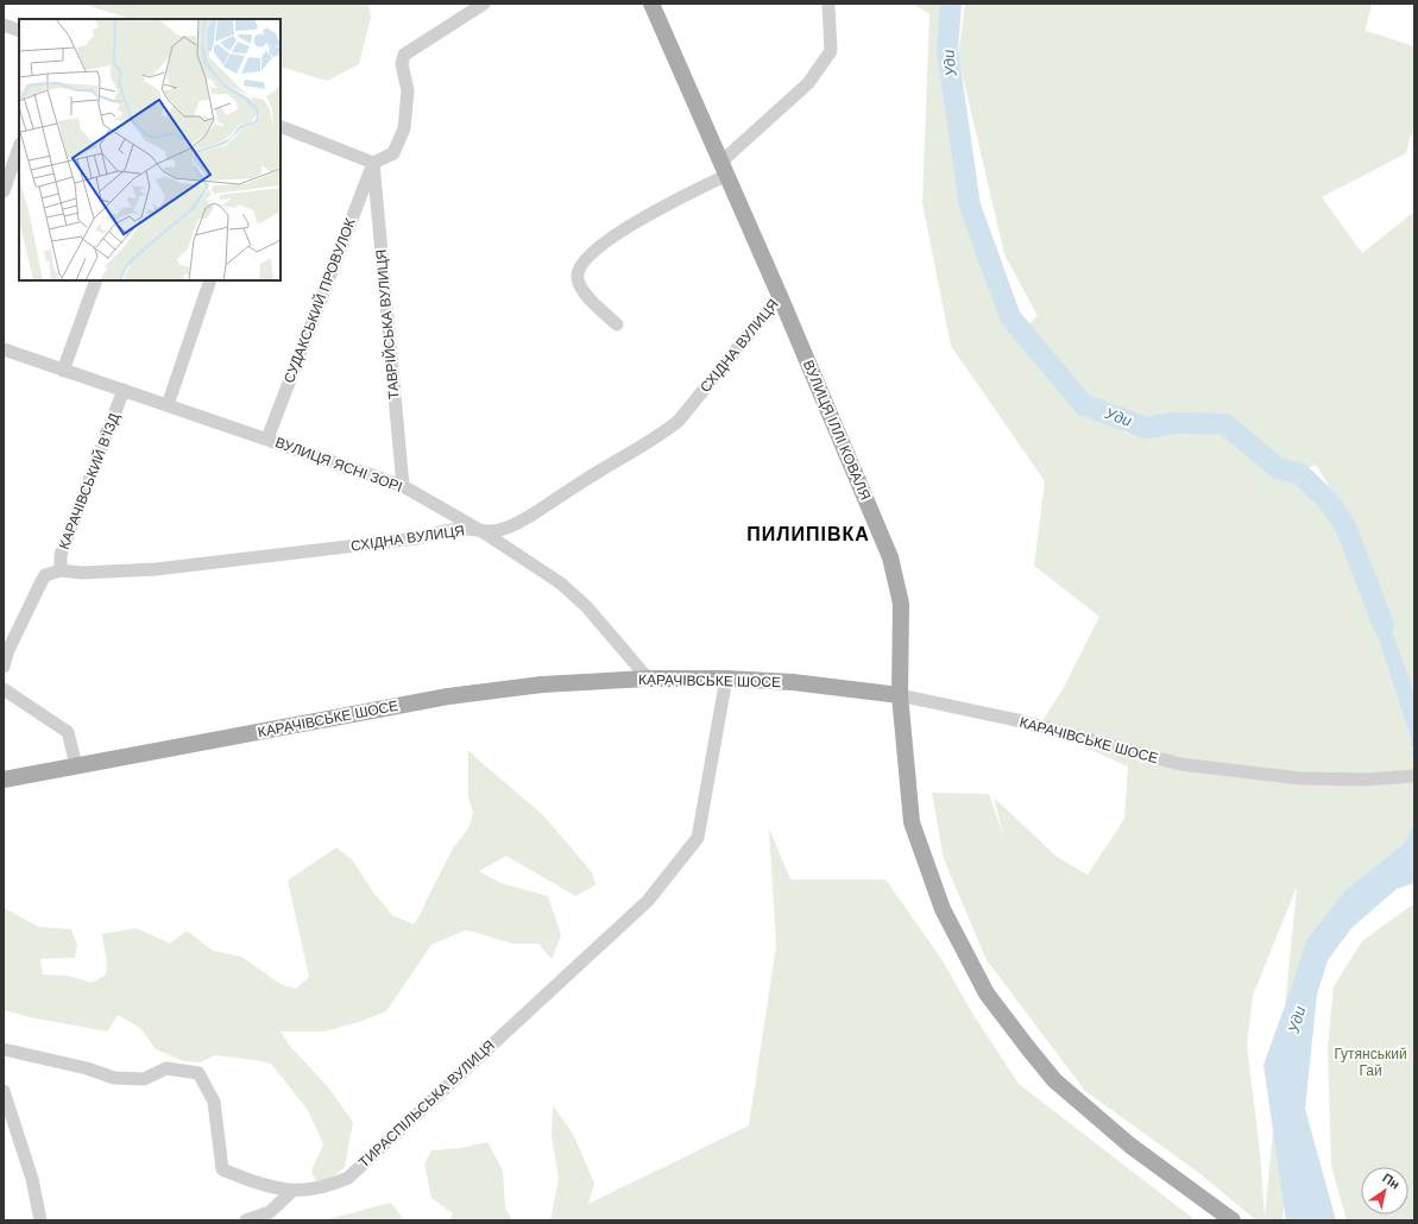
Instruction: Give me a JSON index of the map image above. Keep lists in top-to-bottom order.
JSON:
{
  "streets": {
    "main road": ["ВУЛИЦЯ ІЛЛІ КОВАЛЯ", "КАРАЧІВСЬКЕ ШОСЕ"],
    "street": [
      "СУДАКСЬКИЙ ПРОВУЛОК",
      "ТАВРІЙСЬКА ВУЛИЦЯ",
      "СХІДНА ВУЛИЦЯ",
      "ВУЛИЦЯ ЯСНІ ЗОРІ",
      "КАРАЧІВСЬКИЙ В’ЇЗД",
      "ТИРАСПІЛЬСЬКА ВУЛИЦЯ"
    ]
  },
  "crossings": [
    ["СУДАКСЬКИЙ ПРОВУЛОК", "ТАВРІЙСЬКА ВУЛИЦЯ"],
    ["СУДАКСЬКИЙ ПРОВУЛОК", "ВУЛИЦЯ ЯСНІ ЗОРІ"],
    ["ТАВРІЙСЬКА ВУЛИЦЯ", "ВУЛИЦЯ ЯСНІ ЗОРІ"],
    ["СХІДНА ВУЛИЦЯ", "ВУЛИЦЯ ІЛЛІ КОВАЛЯ"],
    ["СХІДНА ВУЛИЦЯ", "ВУЛИЦЯ ЯСНІ ЗОРІ"],
    ["СХІДНА ВУЛИЦЯ", "КАРАЧІВСЬКИЙ В’ЇЗД"],
    ["ВУЛИЦЯ ІЛЛІ КОВАЛЯ", "КАРАЧІВСЬКЕ ШОСЕ"],
    ["ВУЛИЦЯ ЯСНІ ЗОРІ", "КАРАЧІВСЬКИЙ В’ЇЗД"],
    ["ВУЛИЦЯ ЯСНІ ЗОРІ", "КАРАЧІВСЬКЕ ШОСЕ"],
    ["КАРАЧІВСЬКЕ ШОСЕ", "ТИРАСПІЛЬСЬКА ВУЛИЦЯ"]
  ],
  "districts": ["ПИЛИПІВКА"],
  "water": ["Уди"],
  "parks": ["Гутянський Гай"],
  "north": "top right"
}
